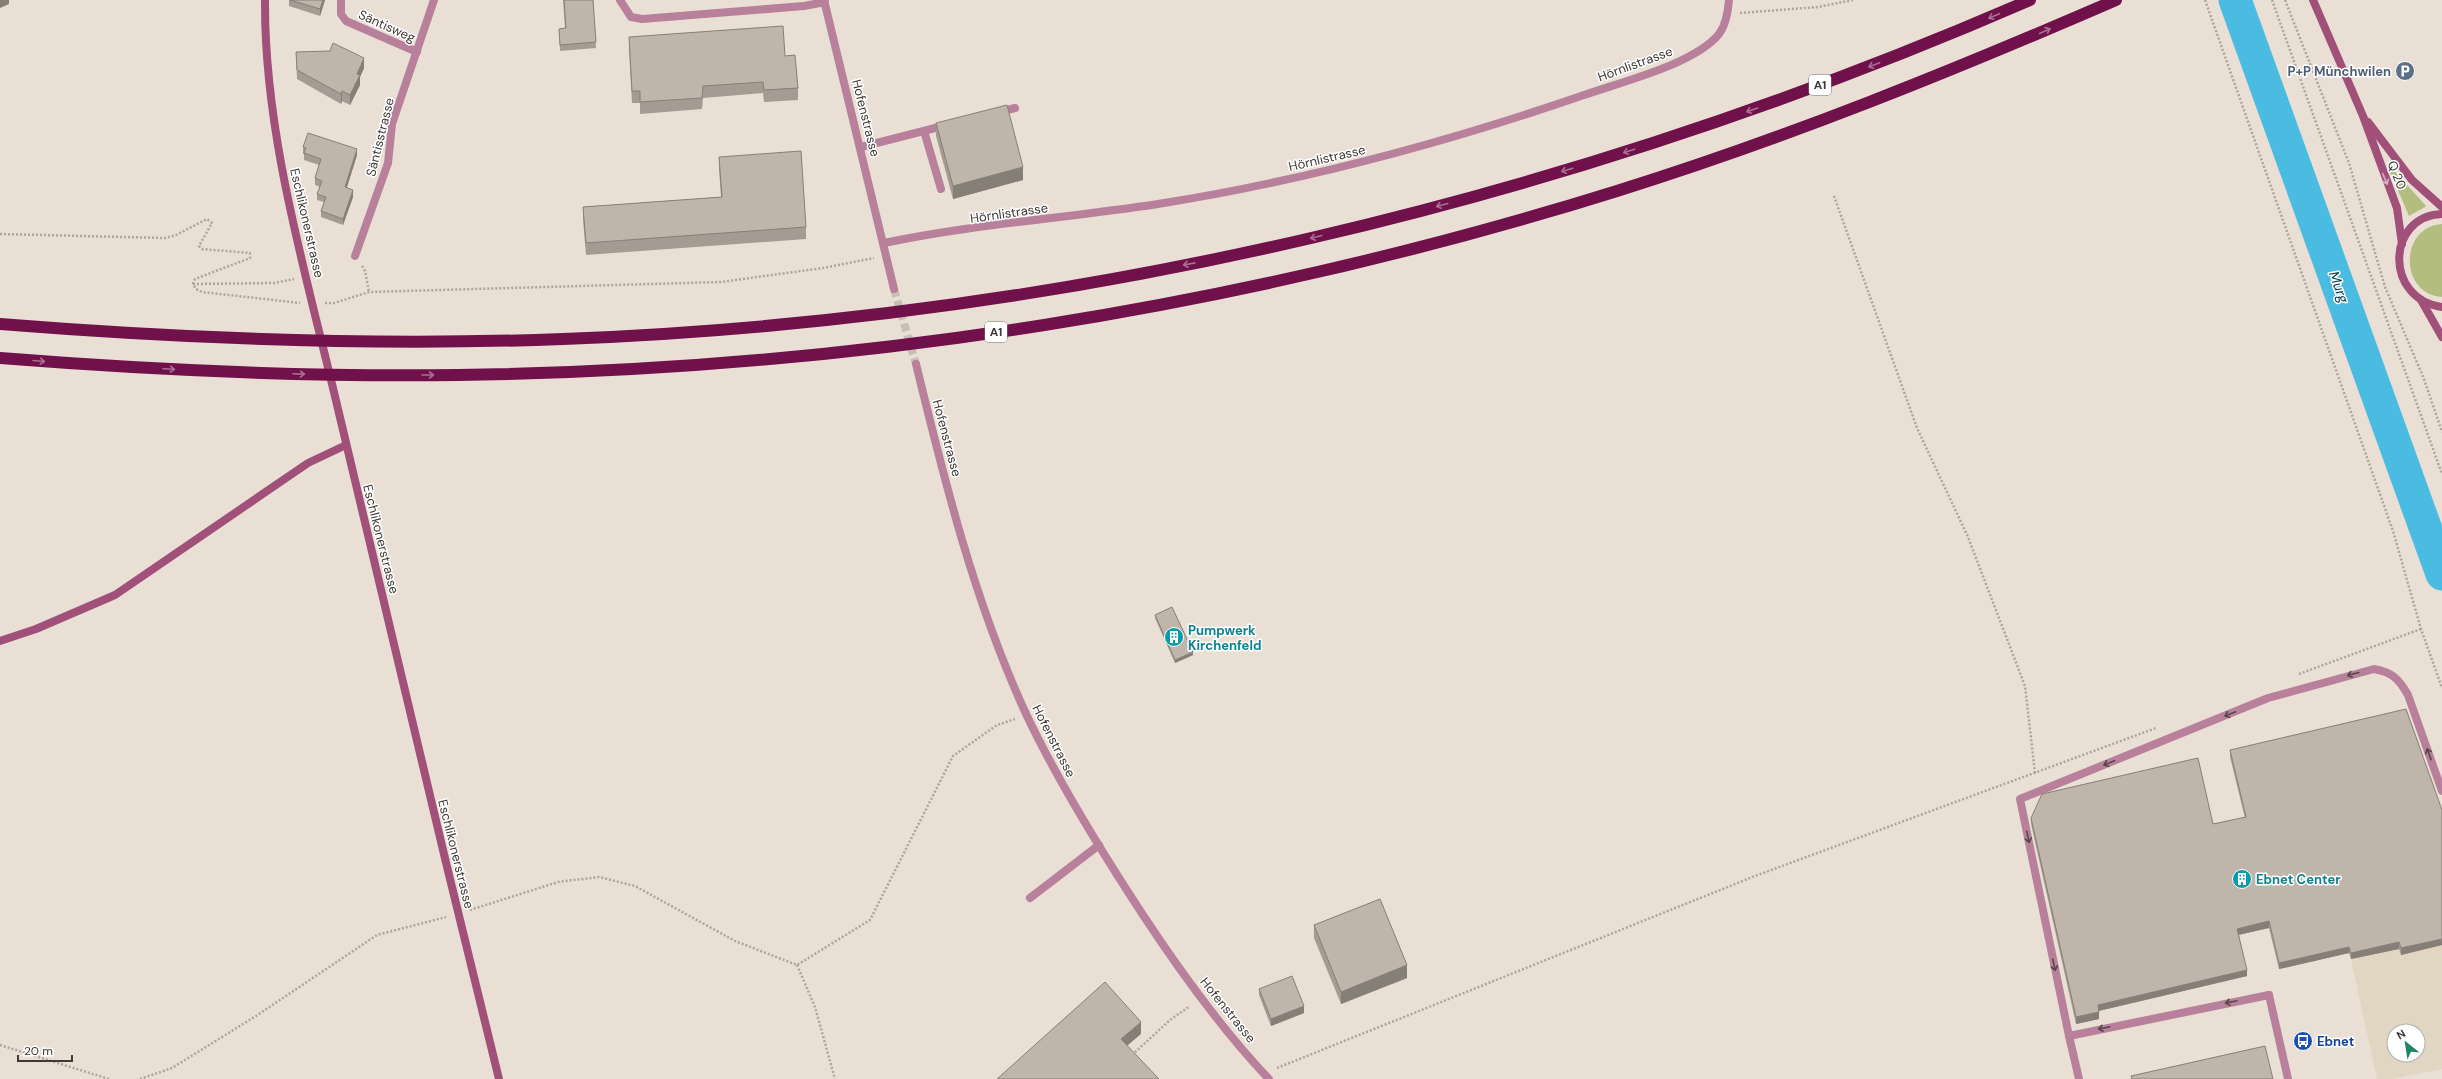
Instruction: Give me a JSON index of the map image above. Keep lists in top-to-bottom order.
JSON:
{
  "streets": {
    "highway": ["A1"],
    "main road": ["Q 20", "Eschlikonerstrasse"],
    "street": [
      "Säntisweg",
      "Hörnlistrasse",
      "Hofenstrasse",
      "Säntisstrasse"
    ]
  },
  "crossings": [
    ["Säntisweg", "Säntisstrasse"],
    ["Hörnlistrasse", "Hofenstrasse"]
  ],
  "water": ["Murg"],
  "places": {
    "parking": ["P+P Münchwilen"],
    "building": ["Pumpwerk Kirchenfeld", "Ebnet Center"],
    "bus stop": ["Ebnet"]
  },
  "scale_bar": "20 m",
  "north": "top left"
}
